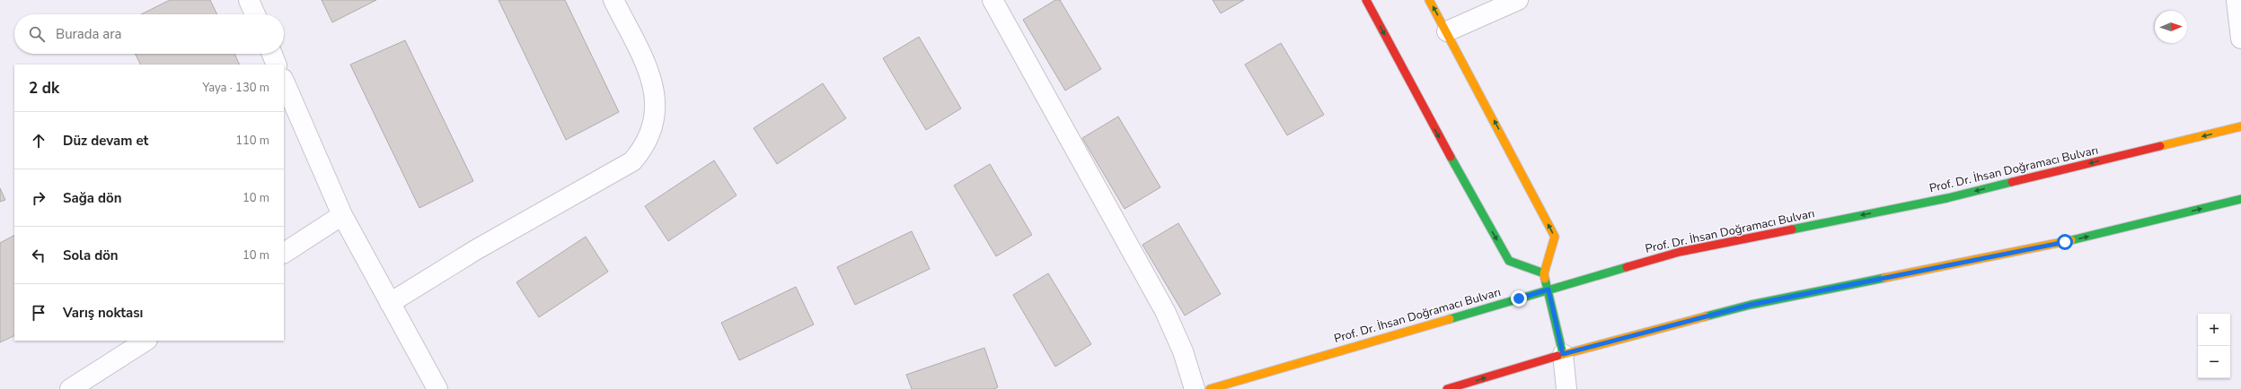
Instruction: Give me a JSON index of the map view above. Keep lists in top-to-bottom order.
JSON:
{
  "streets": {
    "main road": ["Prof. Dr. İhsan Doğramacı Bulvarı"]
  },
  "north": "right",
  "page": {
    "search": "Burada ara",
    "heading": ["2 dk", "Yaya · 130 m"],
    "list": [
      ["Düz devam et", "110 m"],
      ["Sağa dön", "10 m"],
      ["Sola dön", "10 m"],
      "Varış noktası"
    ],
    "map_buttons": ["+", "−"]
  }
}
